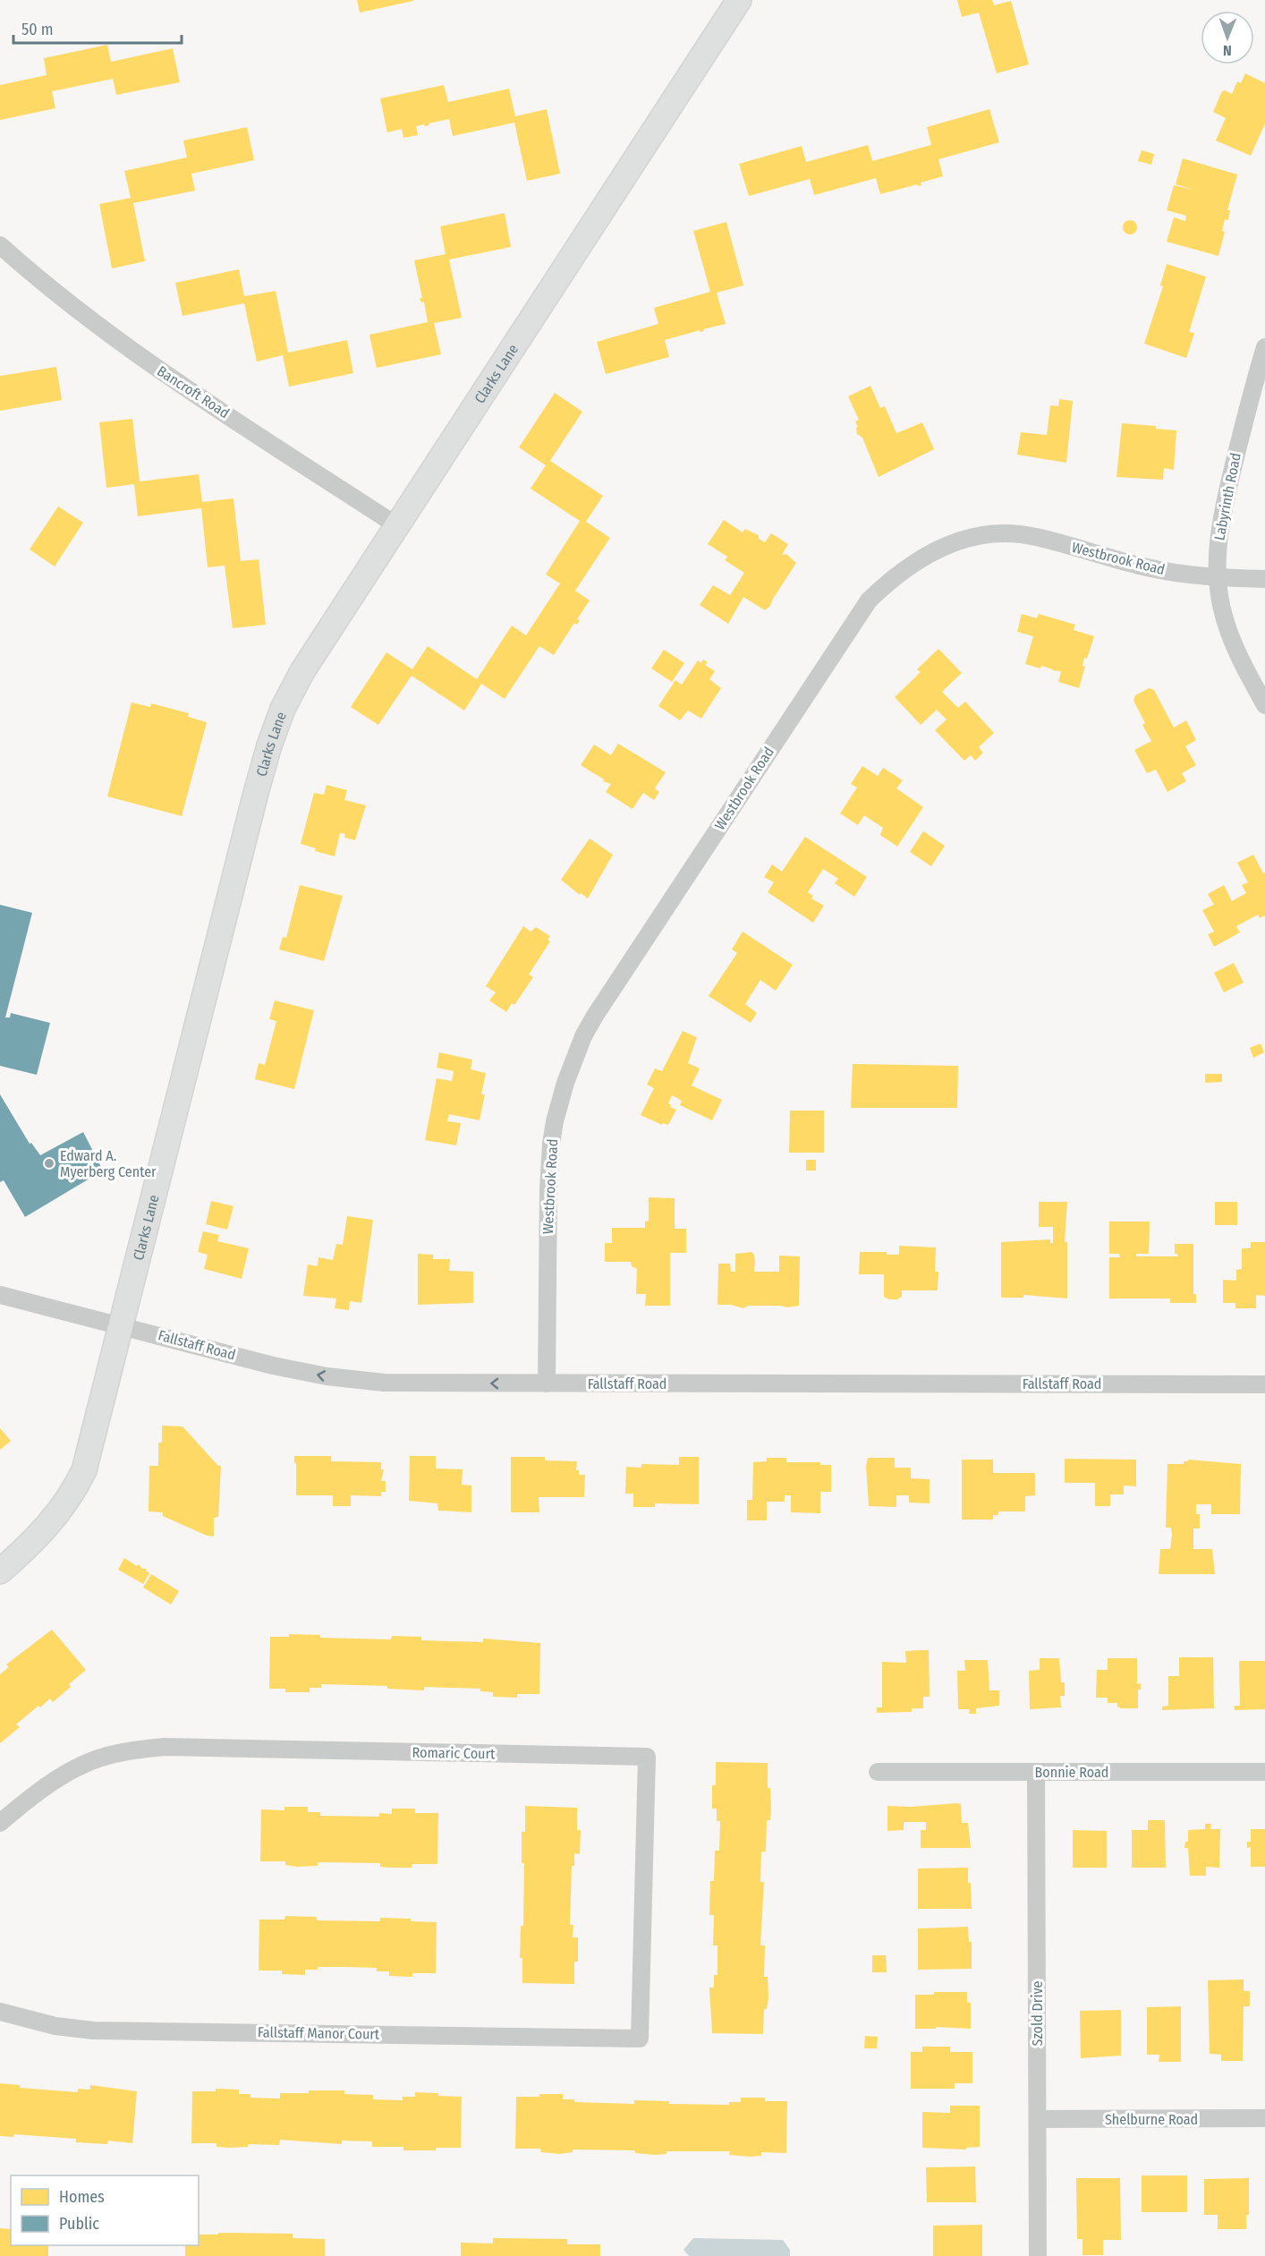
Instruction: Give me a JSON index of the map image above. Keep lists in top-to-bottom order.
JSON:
{
  "streets": {
    "street": [
      "Clarks Lane",
      "Bancroft Road",
      "Labyrinth Road",
      "Westbrook Road",
      "Fallstaff Road",
      "Romaric Court",
      "Bonnie Road",
      "Szold Drive",
      "Fallstaff Manor Court",
      "Shelburne Road"
    ]
  },
  "crossings": [
    ["Clarks Lane", "Bancroft Road"],
    ["Clarks Lane", "Fallstaff Road"],
    ["Labyrinth Road", "Westbrook Road"],
    ["Westbrook Road", "Fallstaff Road"],
    ["Romaric Court", "Fallstaff Manor Court"],
    ["Bonnie Road", "Szold Drive"],
    ["Szold Drive", "Shelburne Road"]
  ],
  "places": ["Edward A. Myerberg Center"],
  "legend": ["Homes", "Public"],
  "scale_bar": "50 m",
  "north": "bottom"
}
